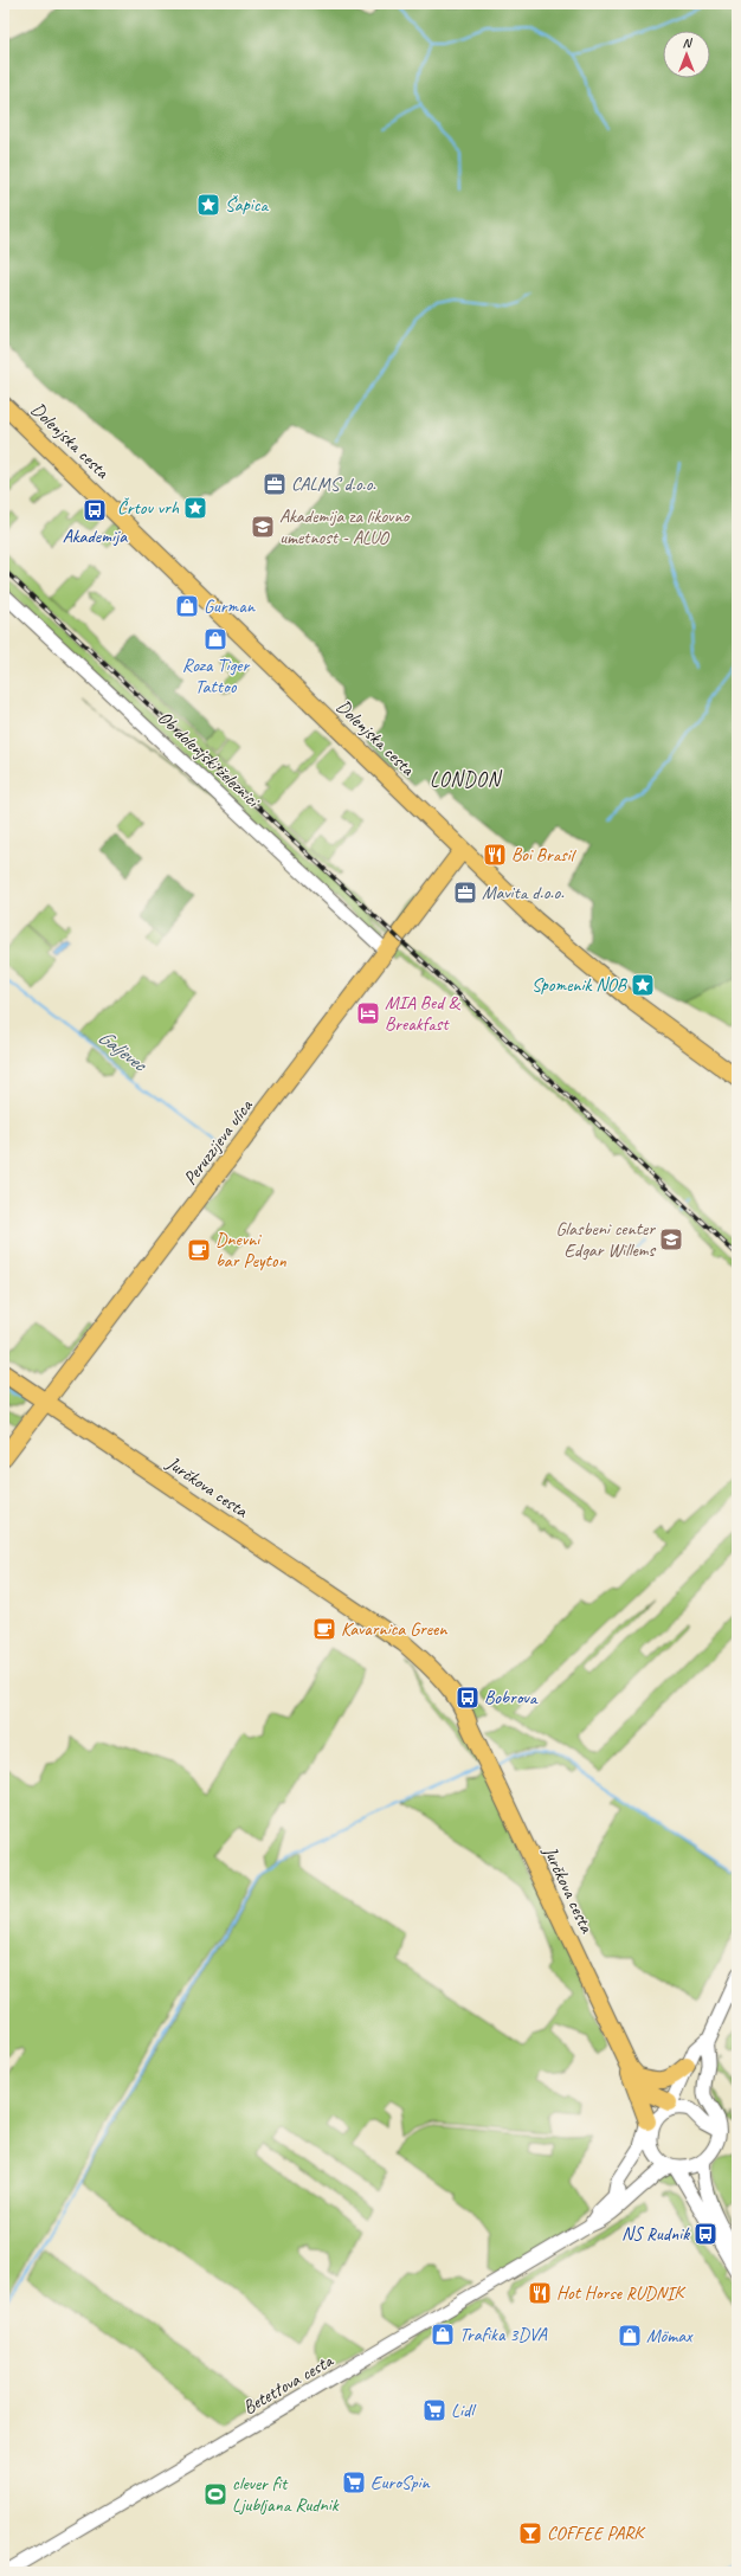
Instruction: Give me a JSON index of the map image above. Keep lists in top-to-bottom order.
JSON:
{
  "streets": {
    "main road": ["Dolenjska cesta", "Peruzzijeva ulica", "Jurčkova cesta"],
    "street": ["Ob dolenjski železnici", "Betettova cesta"]
  },
  "crossings": [
    ["Dolenjska cesta", "Peruzzijeva ulica"],
    ["Ob dolenjski železnici", "Peruzzijeva ulica"],
    ["Peruzzijeva ulica", "Jurčkova cesta"],
    ["Jurčkova cesta", "Betettova cesta"]
  ],
  "districts": ["LONDON"],
  "water": ["Galjevec"],
  "places": {
    "place": ["Šapica", "Črtov vrh", "Spomenik NOB"],
    "office": ["CALMS d.o.o.", "Mavita d.o.o."],
    "bus stop": ["Akademija", "Bobrova", "NS Rudnik"],
    "school or university": ["Akademija za likovno umetnost - ALUO", "Glasbeni center Edgar Willems"],
    "shop": [
      "Gurman",
      "Roza Tiger Tattoo",
      "Trafika 3DVA",
      "Mömax"
    ],
    "restaurant": ["Boi Brasil", "Hot Horse RUDNIK"],
    "hotel": ["MIA Bed & Breakfast"],
    "cafe": ["Dnevni bar Peyton", "Kavarnica Green"],
    "supermarket": ["Lidl", "EuroSpin"],
    "sports": ["clever fit Ljubljana Rudnik"],
    "bar": ["COFFEE PARK"]
  },
  "north": "top"
}
